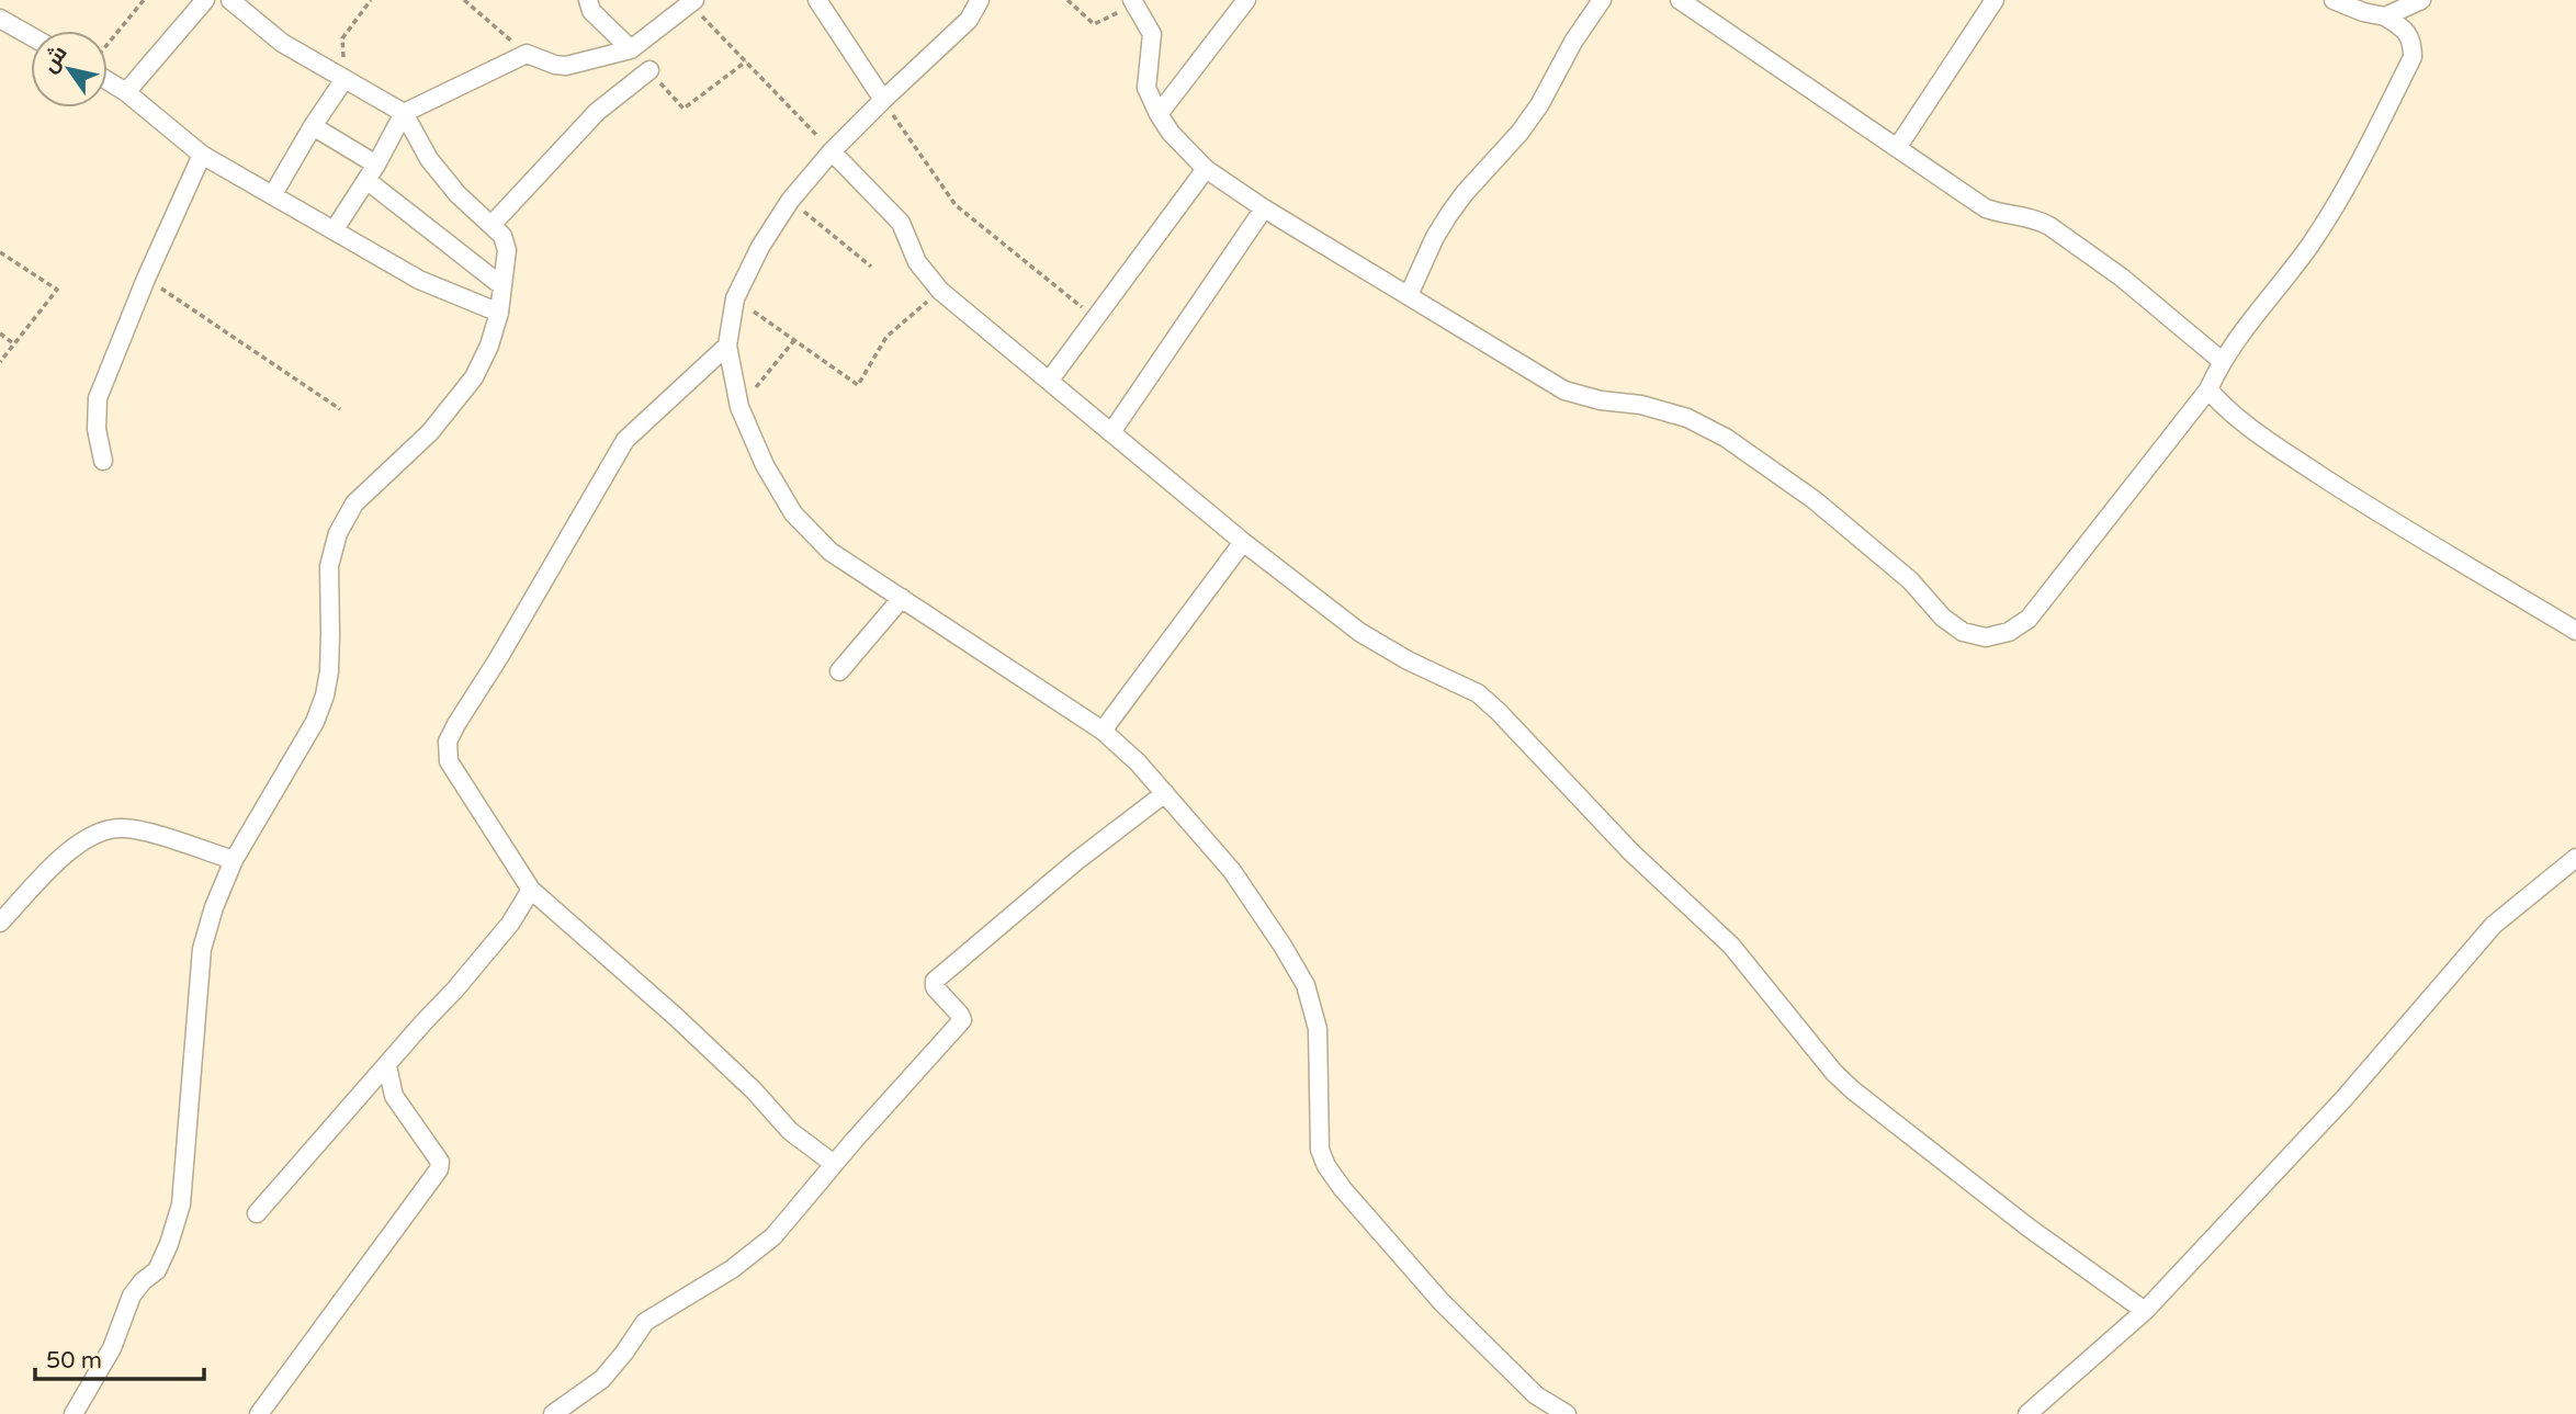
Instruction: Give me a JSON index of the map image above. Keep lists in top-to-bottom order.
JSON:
{
  "scale_bar": "50 m",
  "north": "top left"
}
